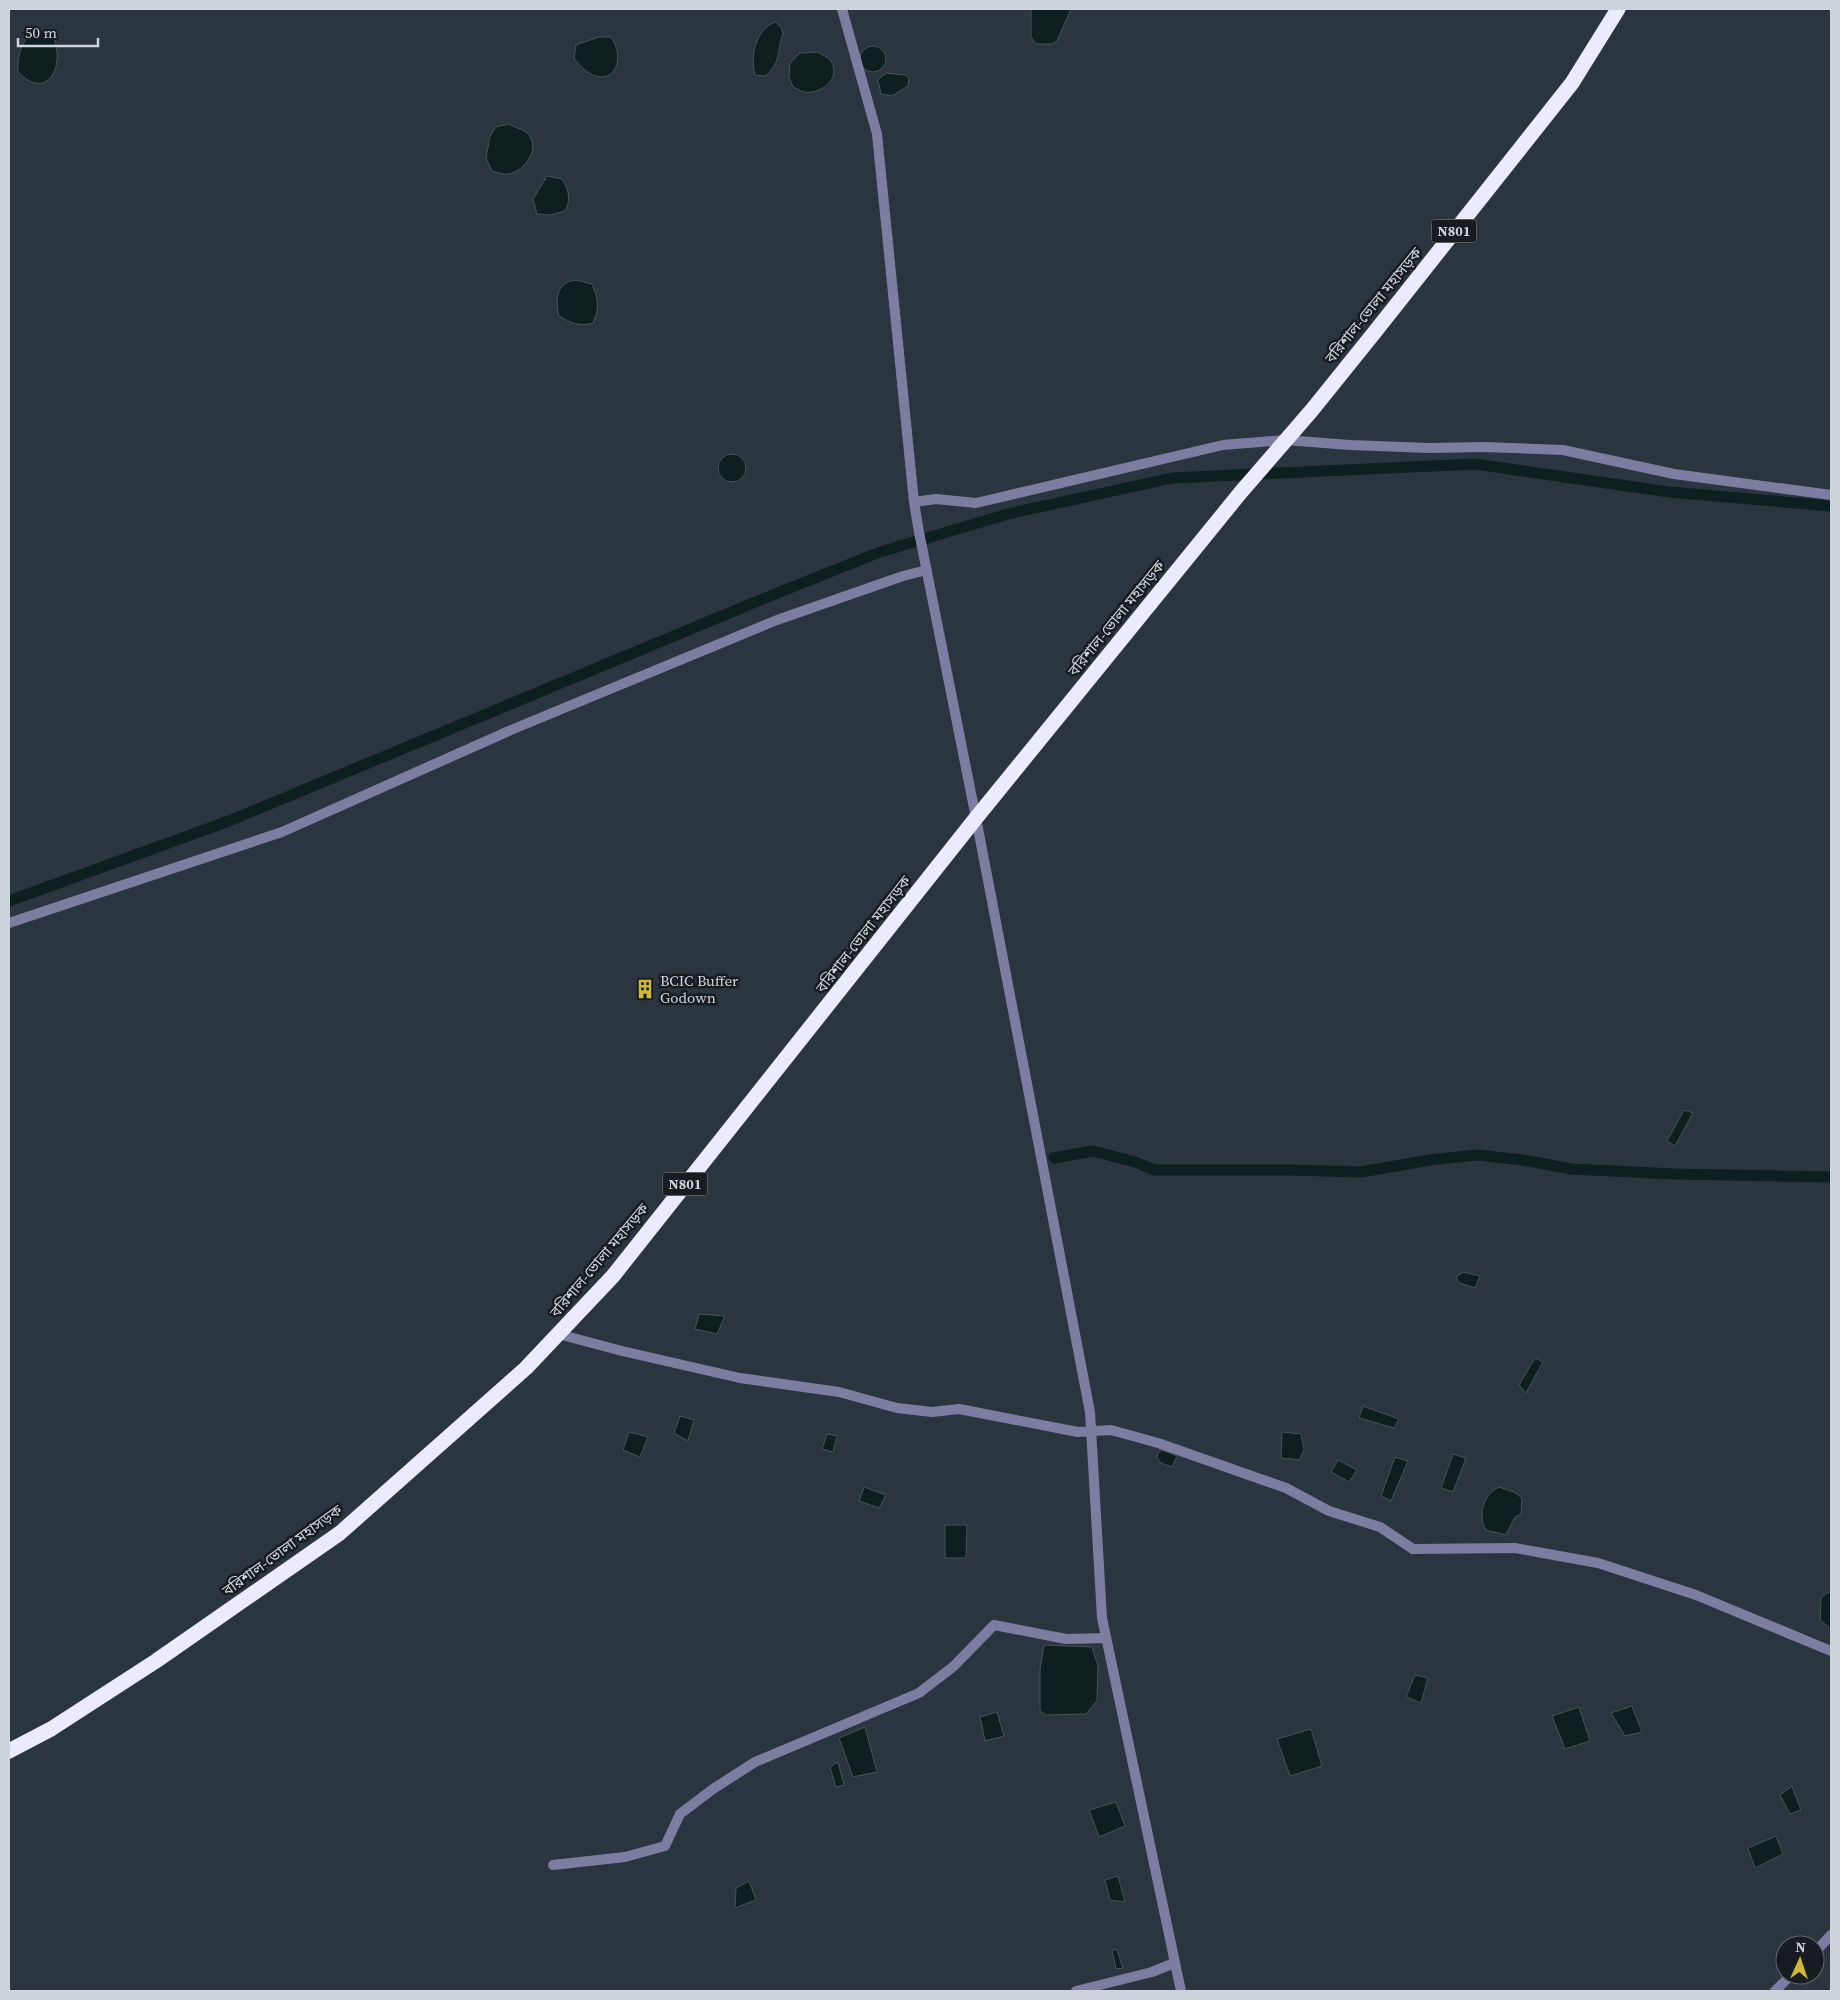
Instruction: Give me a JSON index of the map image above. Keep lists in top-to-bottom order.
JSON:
{
  "streets": {
    "highway": ["N801", "বরিশাল-ভোলা মহাসড়ক"]
  },
  "places": {
    "building": ["BCIC Buffer Godown"]
  },
  "scale_bar": "50 m",
  "north": "top"
}
